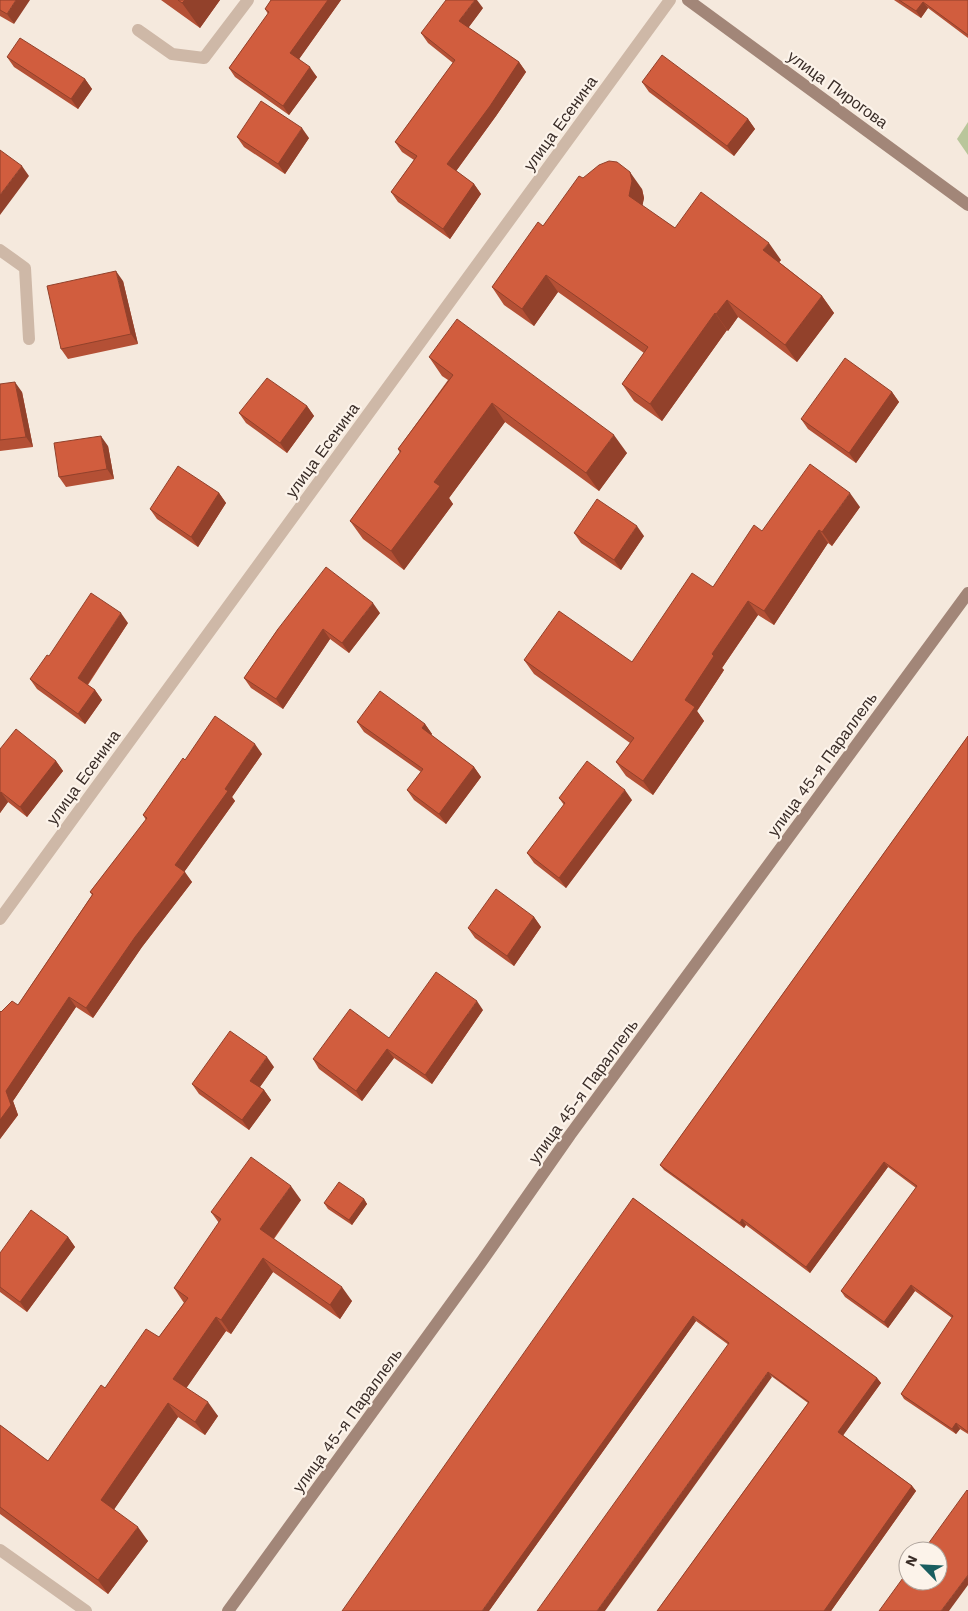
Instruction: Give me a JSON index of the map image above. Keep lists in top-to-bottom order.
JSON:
{
  "streets": {
    "main road": ["улица Пирогова", "улица 45-я Параллель"],
    "street": ["улица Есенина"]
  },
  "north": "top left"
}
